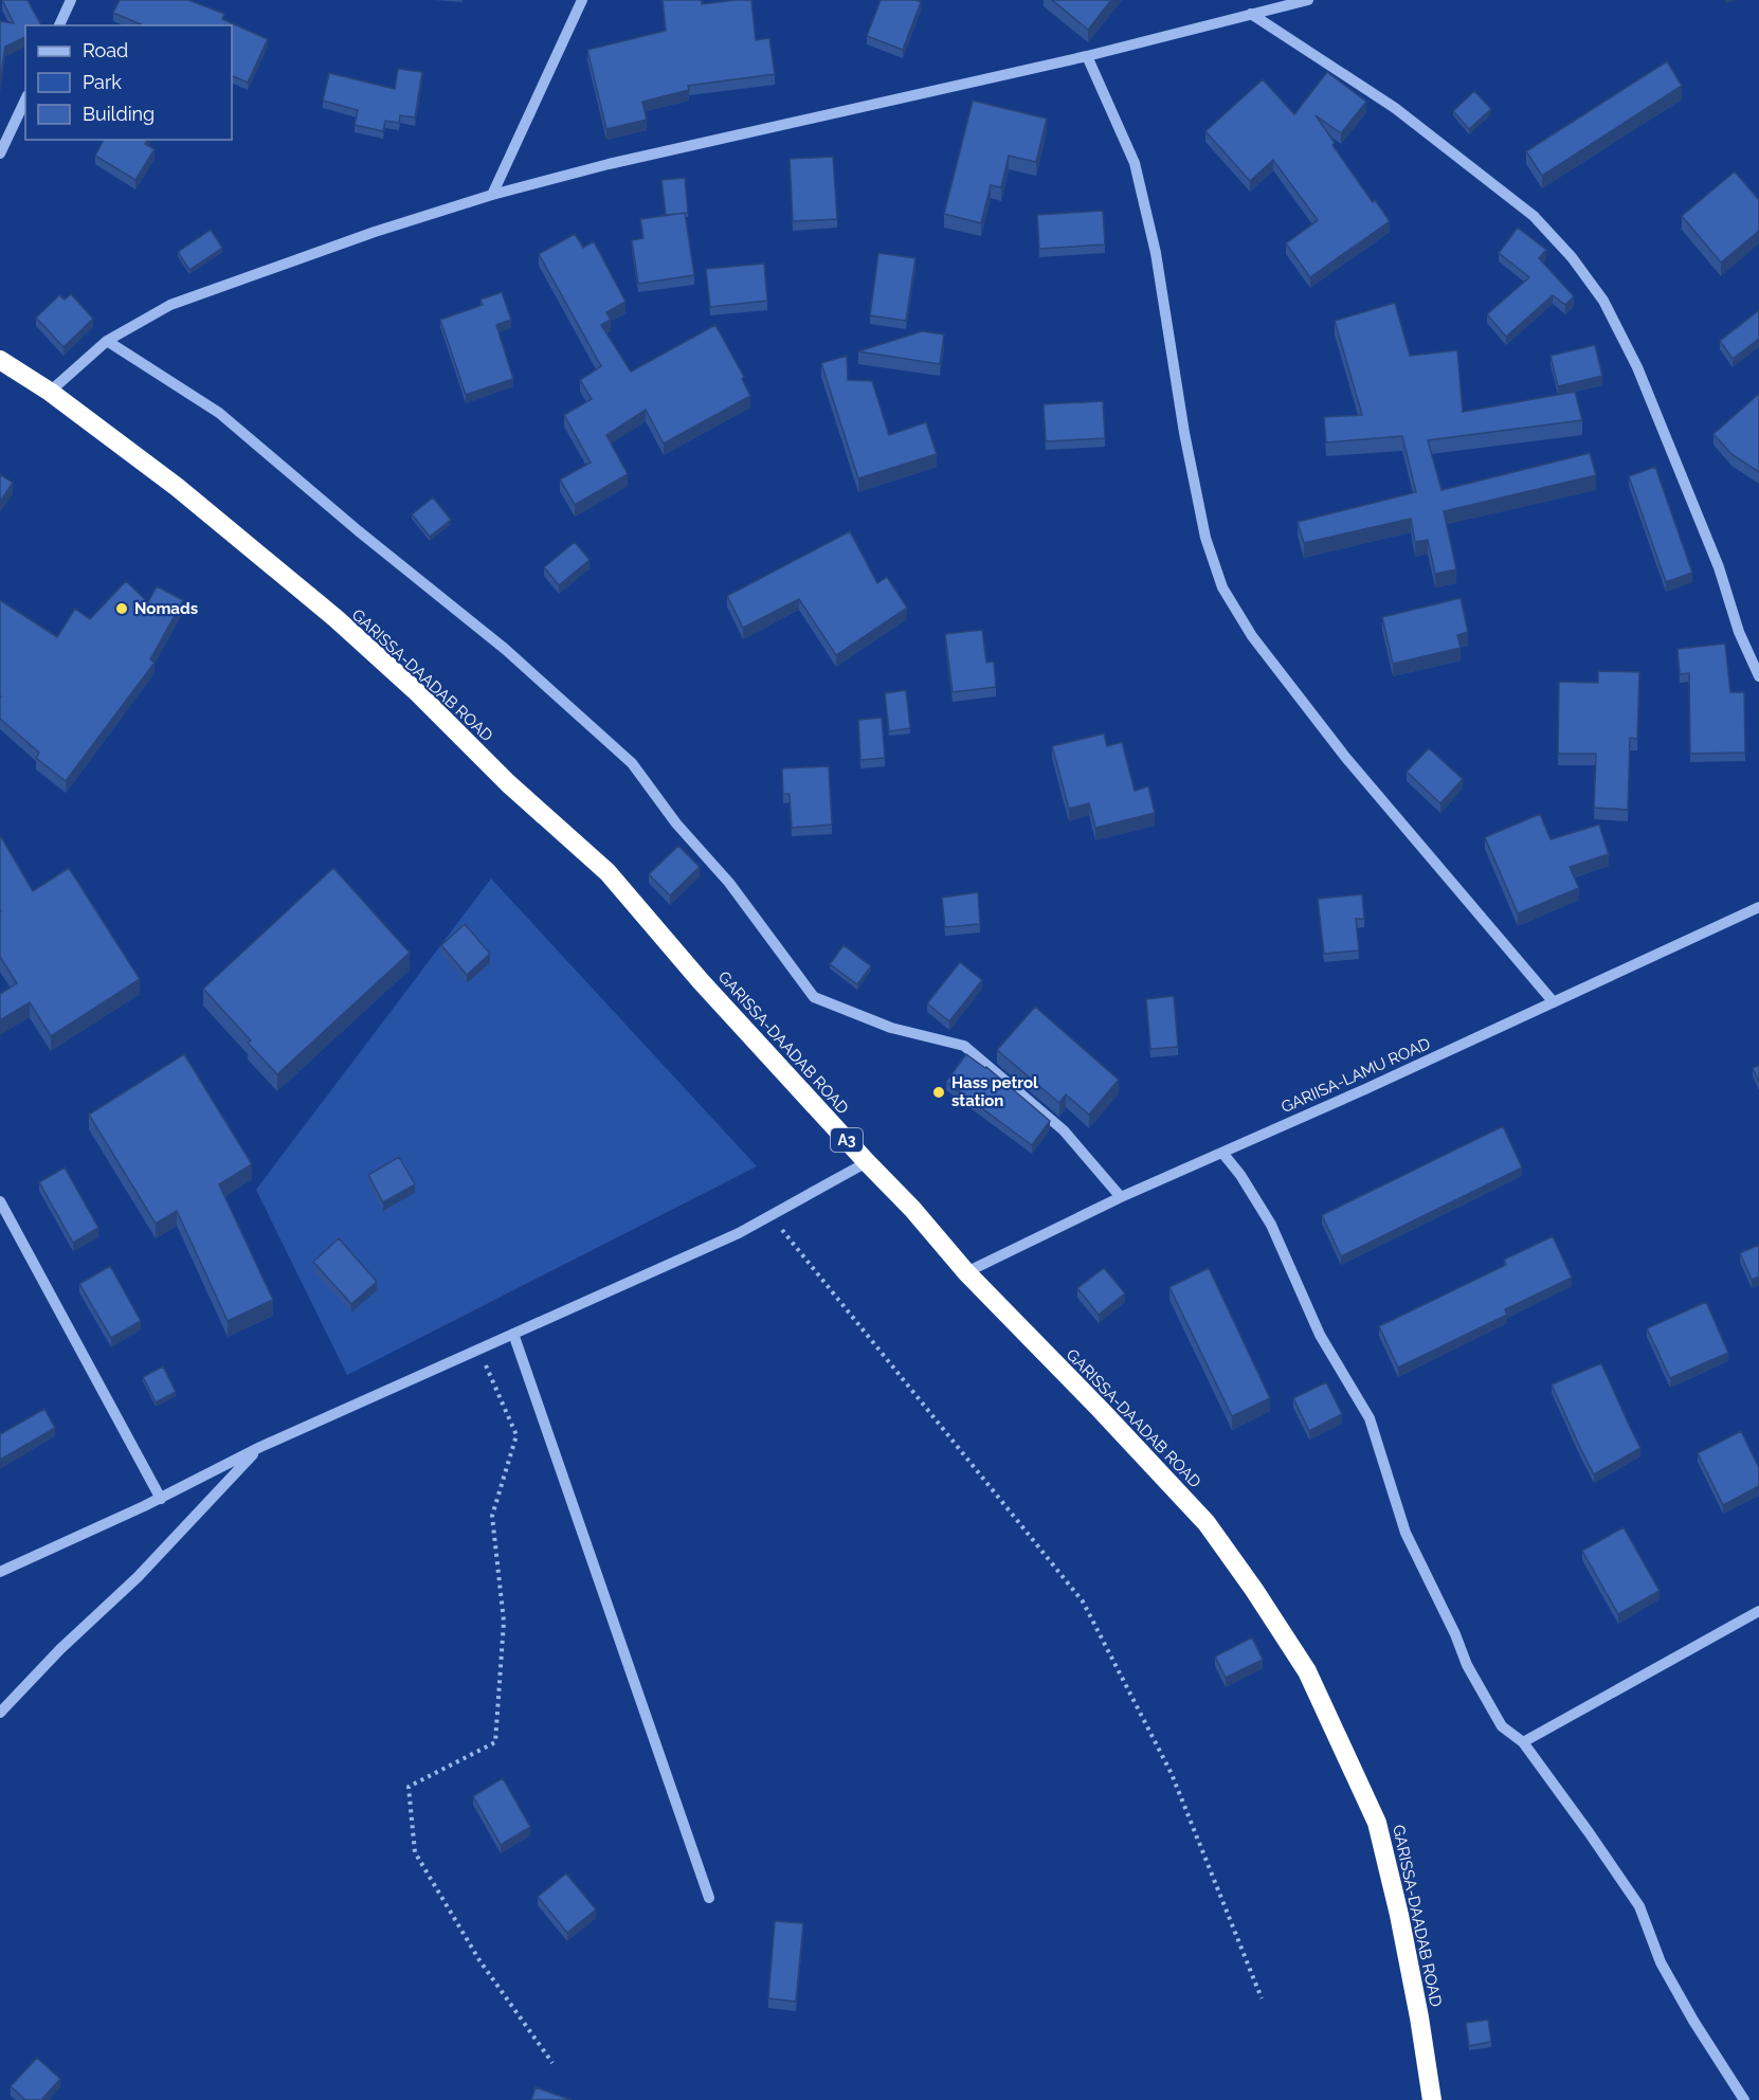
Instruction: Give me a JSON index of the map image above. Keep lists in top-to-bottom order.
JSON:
{
  "streets": {
    "highway": ["GARISSA-DAADAB ROAD", "A3"],
    "street": ["GARIISA-LAMU ROAD"]
  },
  "crossings": [
    ["GARISSA-DAADAB ROAD", "GARIISA-LAMU ROAD"]
  ],
  "places": ["Nomads", "Hass petrol station"],
  "legend": ["Road", "Park", "Building"]
}
